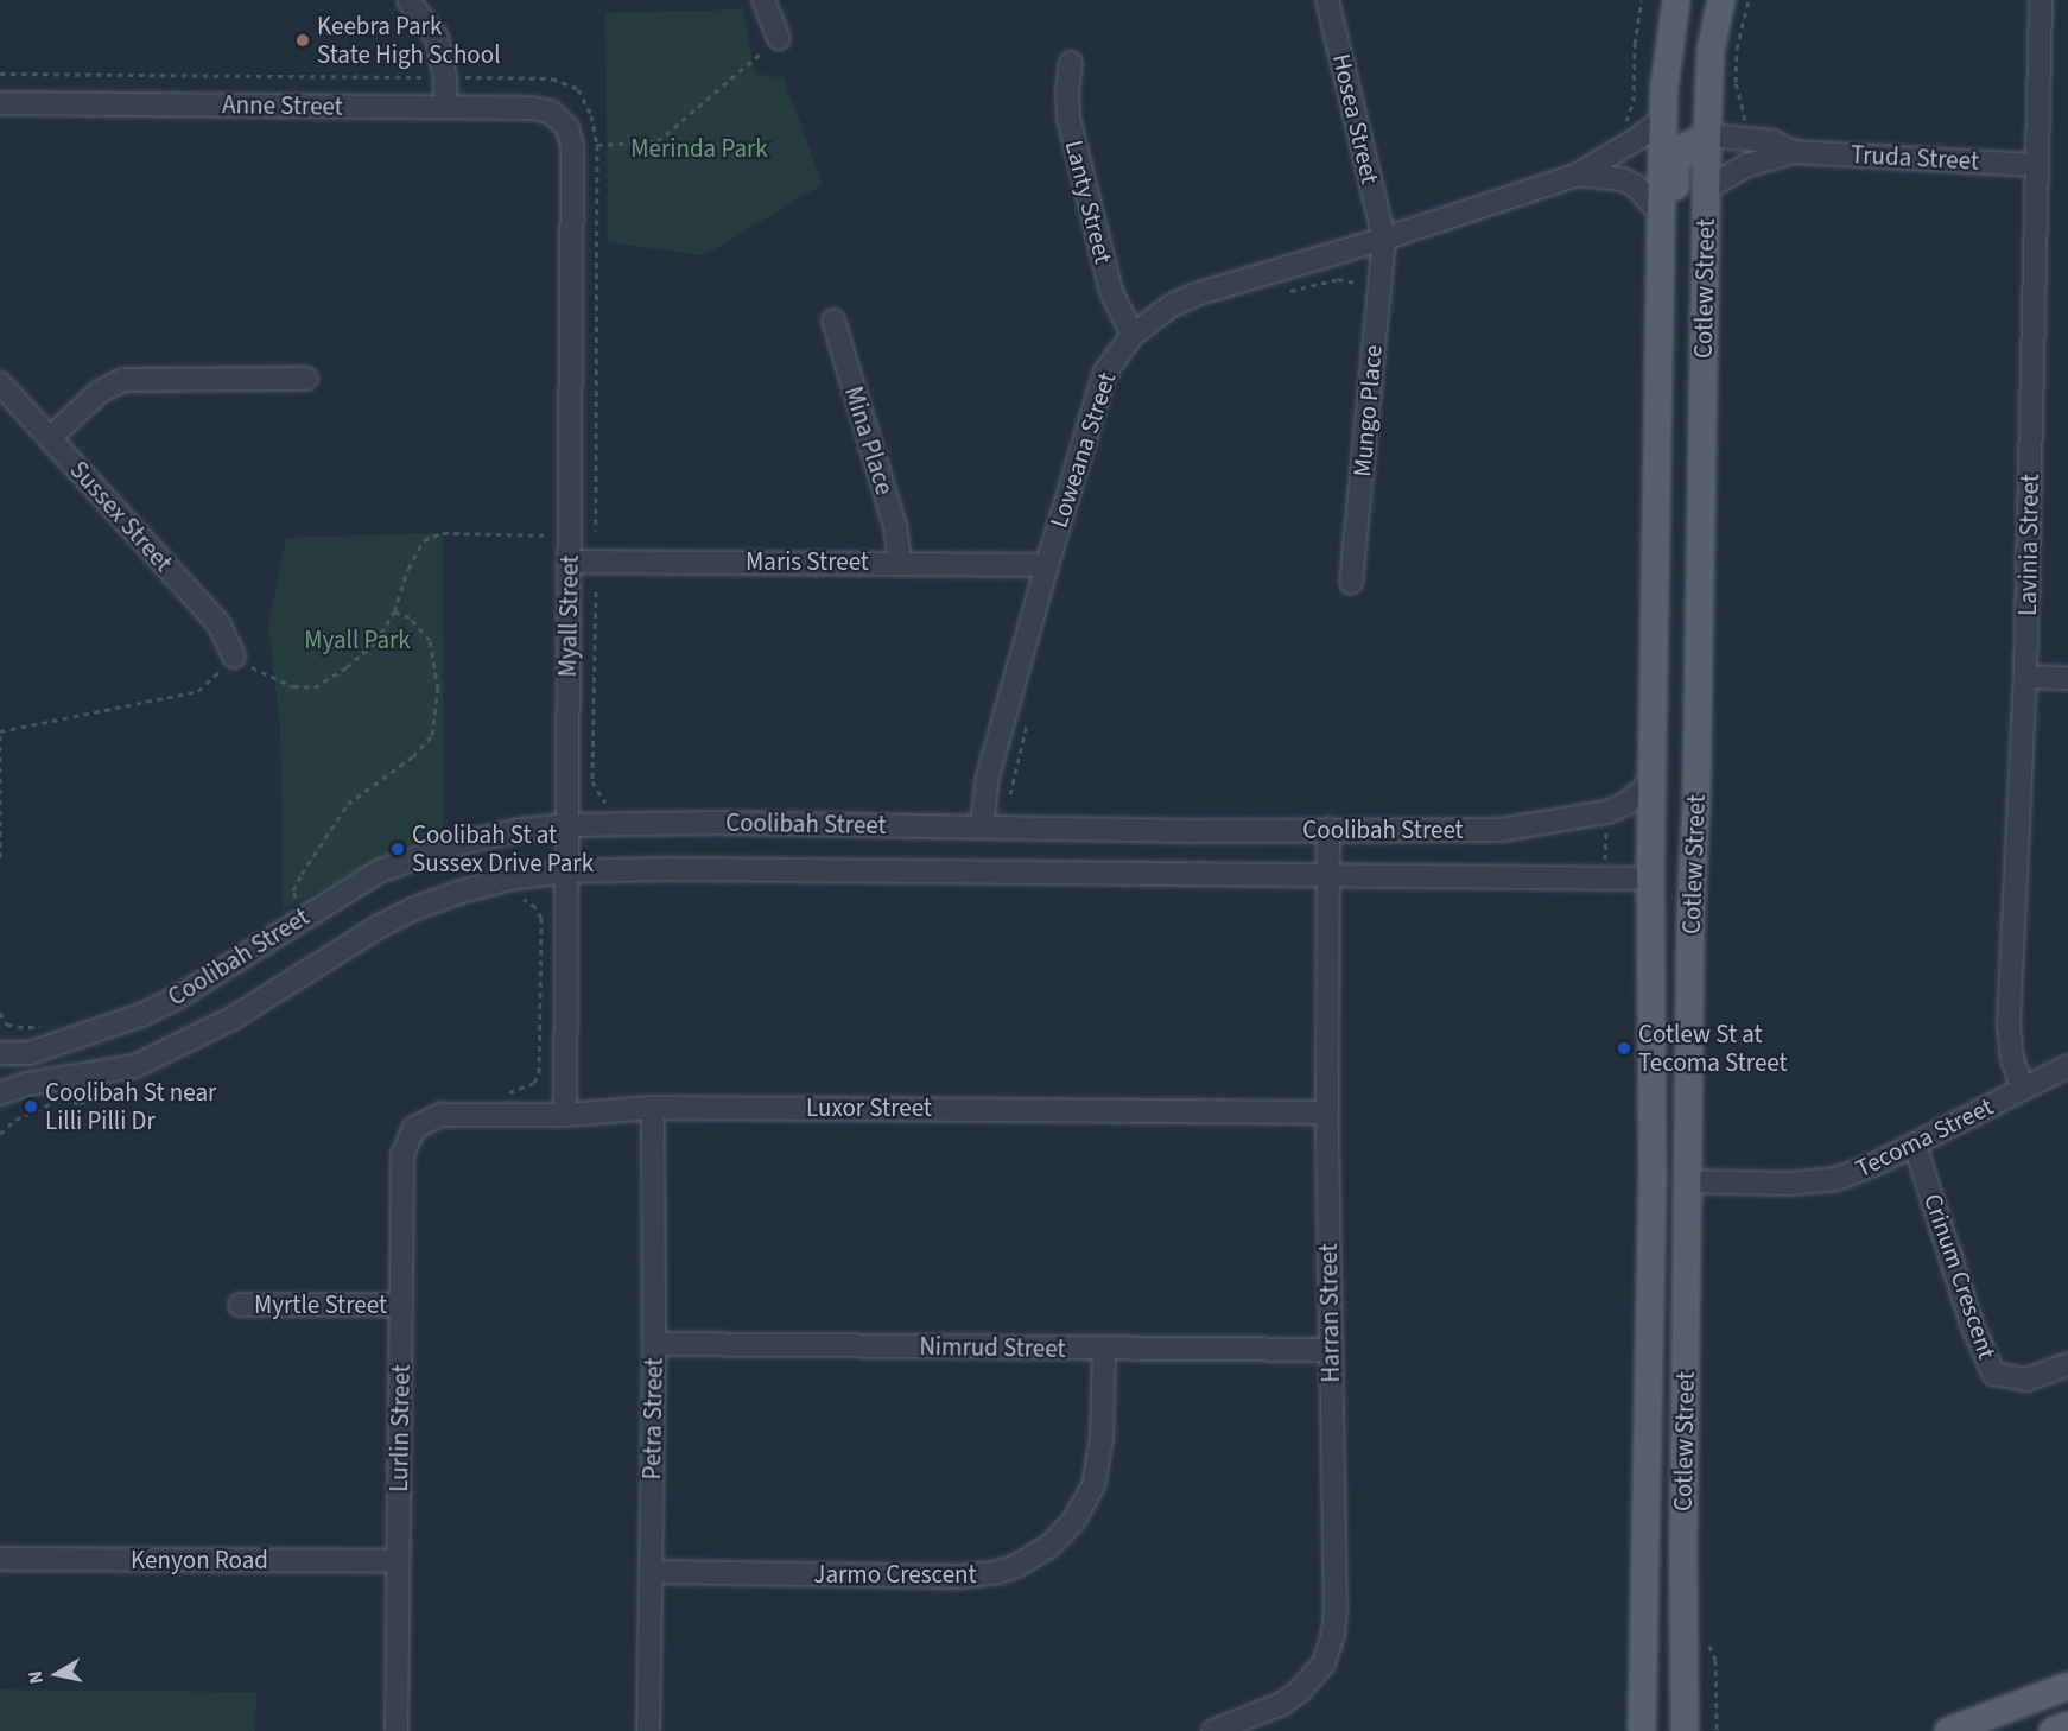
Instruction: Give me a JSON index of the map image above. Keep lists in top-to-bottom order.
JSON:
{
  "streets": {
    "main road": ["Cotlew Street"],
    "street": [
      "Anne Street",
      "Hosea Street",
      "Truda Street",
      "Lanty Street",
      "Mungo Place",
      "Mina Place",
      "Loweana Street",
      "Sussex Street",
      "Lavinia Street",
      "Maris Street",
      "Myall Street",
      "Coolibah Street",
      "Luxor Street",
      "Tecoma Street",
      "Crinum Crescent",
      "Myrtle Street",
      "Harran Street",
      "Nimrud Street",
      "Petra Street",
      "Lurlin Street",
      "Kenyon Road",
      "Jarmo Crescent"
    ]
  },
  "crossings": [
    ["Anne Street", "Myall Street"],
    ["Hosea Street", "Mungo Place"],
    ["Hosea Street", "Loweana Street"],
    ["Truda Street", "Cotlew Street"],
    ["Truda Street", "Lavinia Street"],
    ["Lanty Street", "Loweana Street"],
    ["Cotlew Street", "Loweana Street"],
    ["Cotlew Street", "Coolibah Street"],
    ["Cotlew Street", "Tecoma Street"],
    ["Mungo Place", "Loweana Street"],
    ["Mina Place", "Maris Street"],
    ["Loweana Street", "Maris Street"],
    ["Loweana Street", "Coolibah Street"],
    ["Lavinia Street", "Tecoma Street"],
    ["Maris Street", "Myall Street"],
    ["Myall Street", "Coolibah Street"],
    ["Myall Street", "Luxor Street"],
    ["Coolibah Street", "Harran Street"],
    ["Luxor Street", "Harran Street"],
    ["Luxor Street", "Petra Street"],
    ["Luxor Street", "Lurlin Street"],
    ["Tecoma Street", "Crinum Crescent"],
    ["Myrtle Street", "Lurlin Street"],
    ["Harran Street", "Nimrud Street"],
    ["Nimrud Street", "Petra Street"],
    ["Nimrud Street", "Jarmo Crescent"],
    ["Petra Street", "Jarmo Crescent"],
    ["Lurlin Street", "Kenyon Road"]
  ],
  "parks": ["Merinda Park", "Myall Park"],
  "places": [
    "Keebra Park State High School",
    "Coolibah St at Sussex Drive Park",
    "Cotlew St at Tecoma Street",
    "Coolibah St near Lilli Pilli Dr"
  ],
  "north": "left"
}
